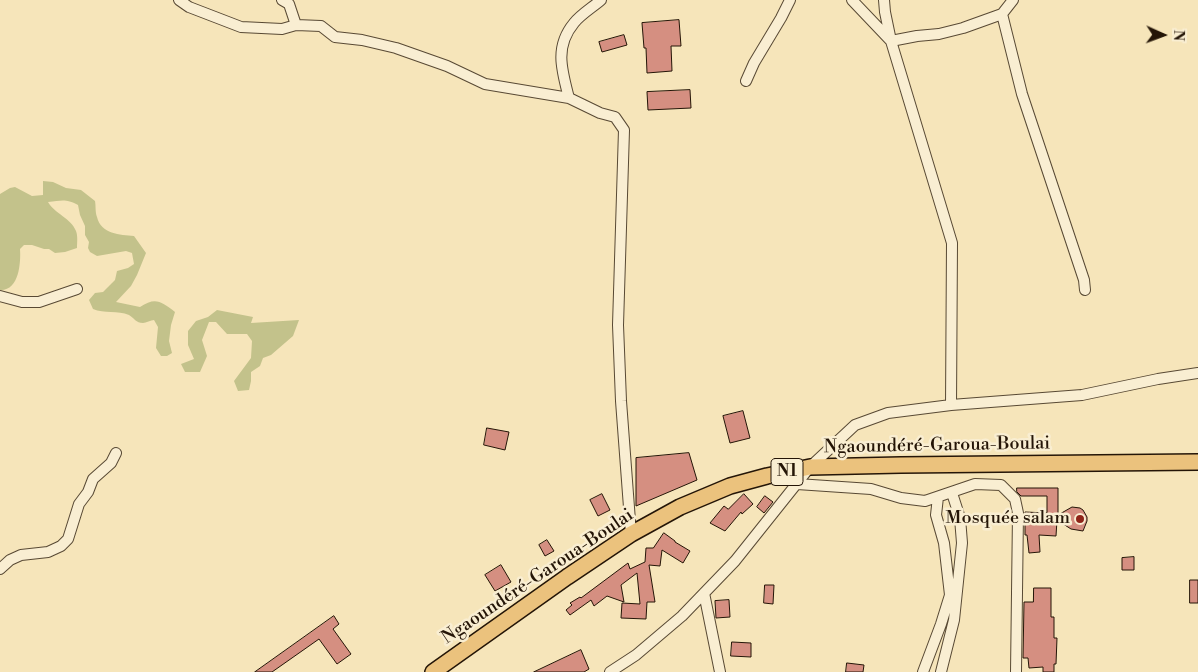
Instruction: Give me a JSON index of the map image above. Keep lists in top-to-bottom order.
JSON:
{
  "streets": {
    "highway": ["Ngaoundéré-Garoua-Boulai", "N1"]
  },
  "places": ["Mosquée salam"],
  "north": "right"
}
